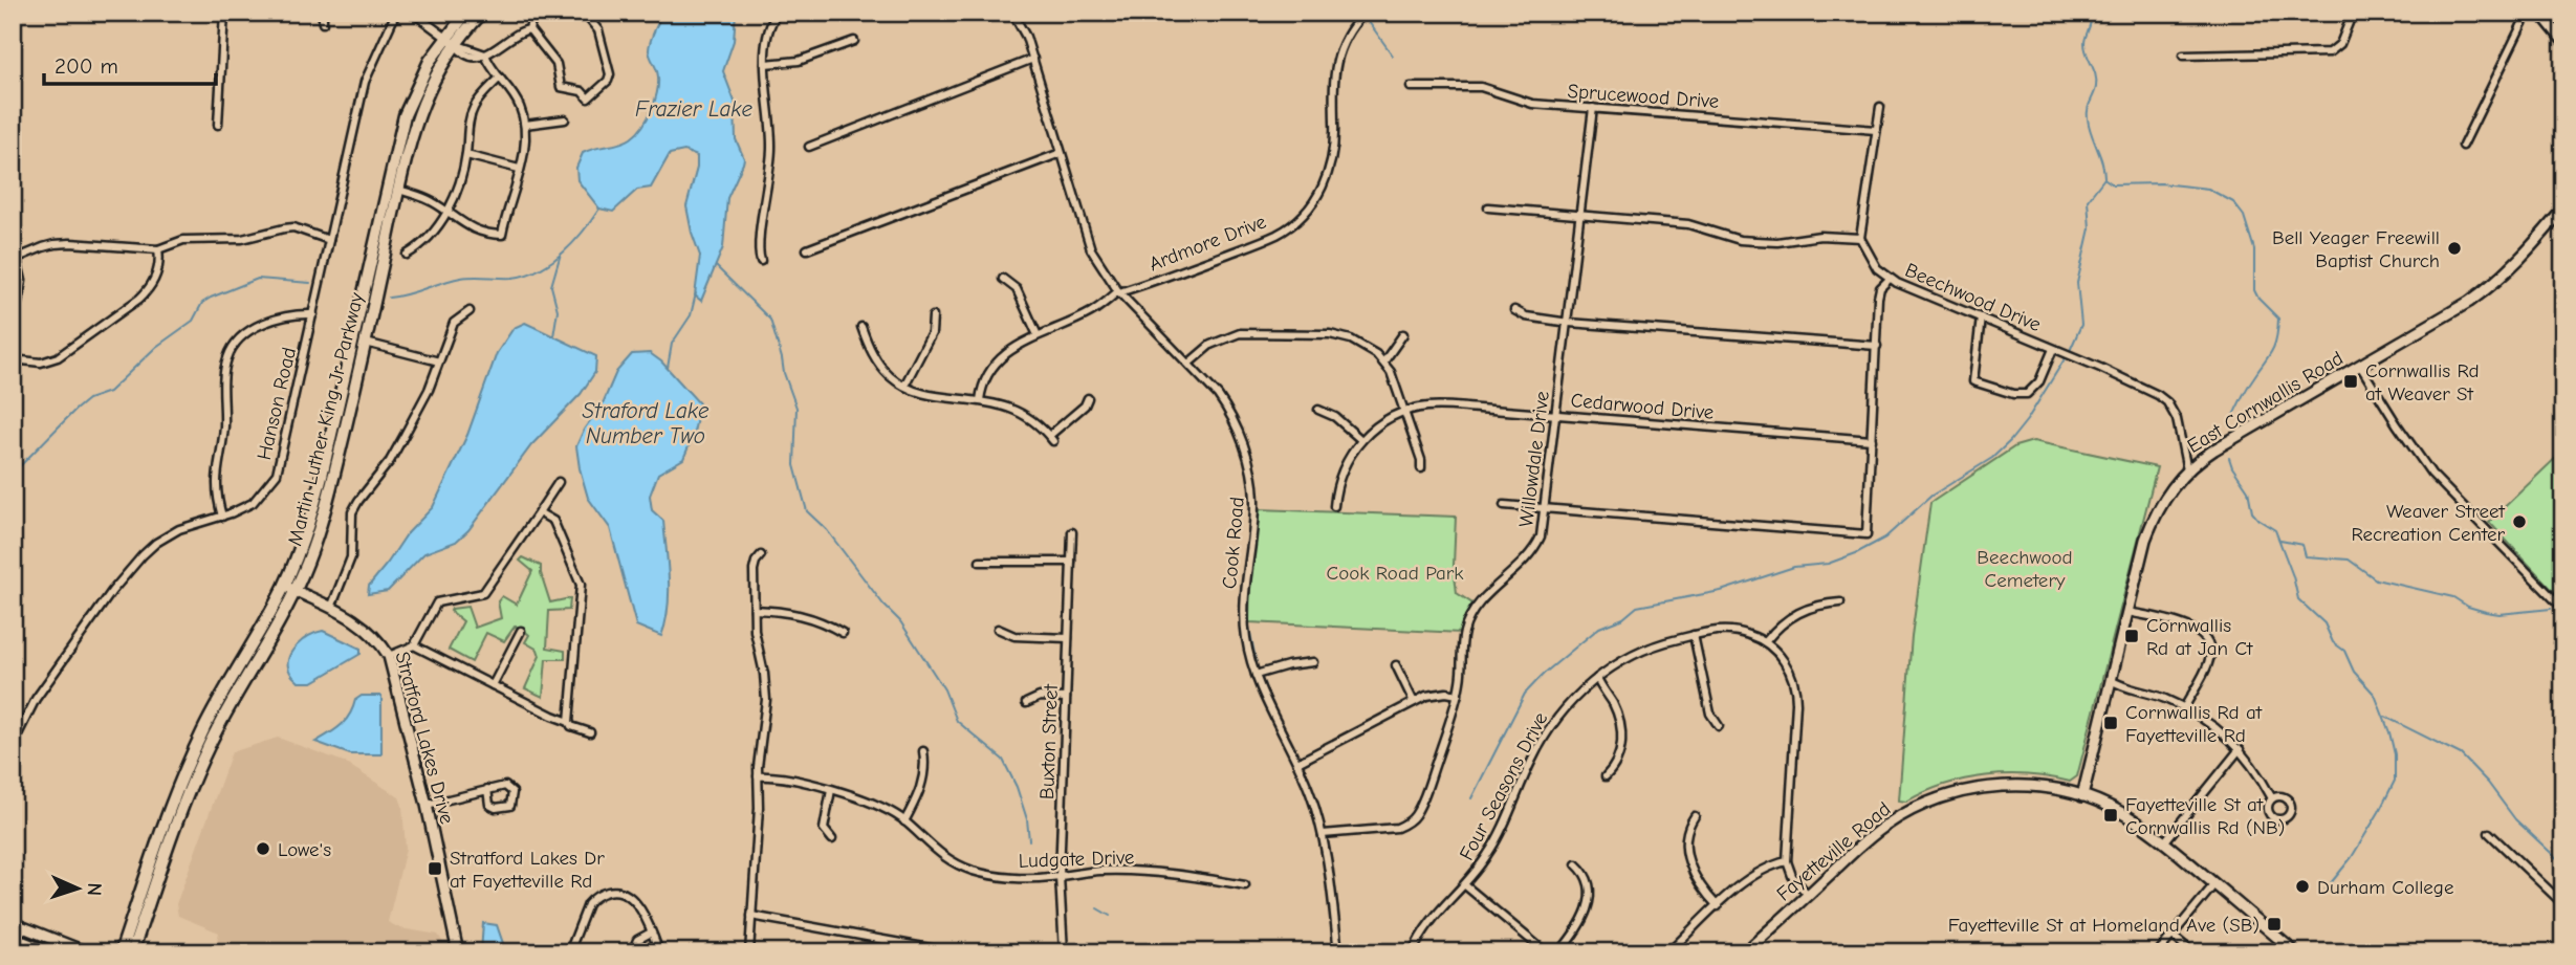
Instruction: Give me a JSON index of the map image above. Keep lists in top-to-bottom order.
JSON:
{
  "streets": {
    "main road": ["Martin Luther King Jr Parkway"],
    "street": [
      "Sprucewood Drive",
      "Ardmore Drive",
      "Beechwood Drive",
      "East Cornwallis Road",
      "Hanson Road",
      "Cedarwood Drive",
      "Willowdale Drive",
      "Cook Road",
      "Stratford Lakes Drive",
      "Buxton Street",
      "Four Seasons Drive",
      "Fayetteville Road",
      "Ludgate Drive"
    ]
  },
  "crossings": [
    ["Sprucewood Drive", "Willowdale Drive"],
    ["Ardmore Drive", "Cook Road"],
    ["Beechwood Drive", "East Cornwallis Road"],
    ["East Cornwallis Road", "Fayetteville Road"],
    ["Cedarwood Drive", "Willowdale Drive"],
    ["Martin Luther King Jr Parkway", "Stratford Lakes Drive"],
    ["Willowdale Drive", "Cook Road"],
    ["Buxton Street", "Ludgate Drive"]
  ],
  "water": ["Frazier Lake", "Straford Lake Number Two"],
  "parks": ["Beechwood Cemetery", "Cook Road Park"],
  "places": {
    "other": [
      "Bell Yeager Freewill Baptist Church",
      "Weaver Street Recreation Center",
      "Lowe's",
      "Durham College"
    ],
    "transit": [
      "Cornwallis Rd at Weaver St",
      "Cornwallis Rd at Jan Ct",
      "Cornwallis Rd at Fayetteville Rd",
      "Fayetteville St at Cornwallis Rd (NB)",
      "Stratford Lakes Dr at Fayetteville Rd",
      "Fayetteville St at Homeland Ave (SB)"
    ]
  },
  "scale_bar": "200 m",
  "north": "right"
}
